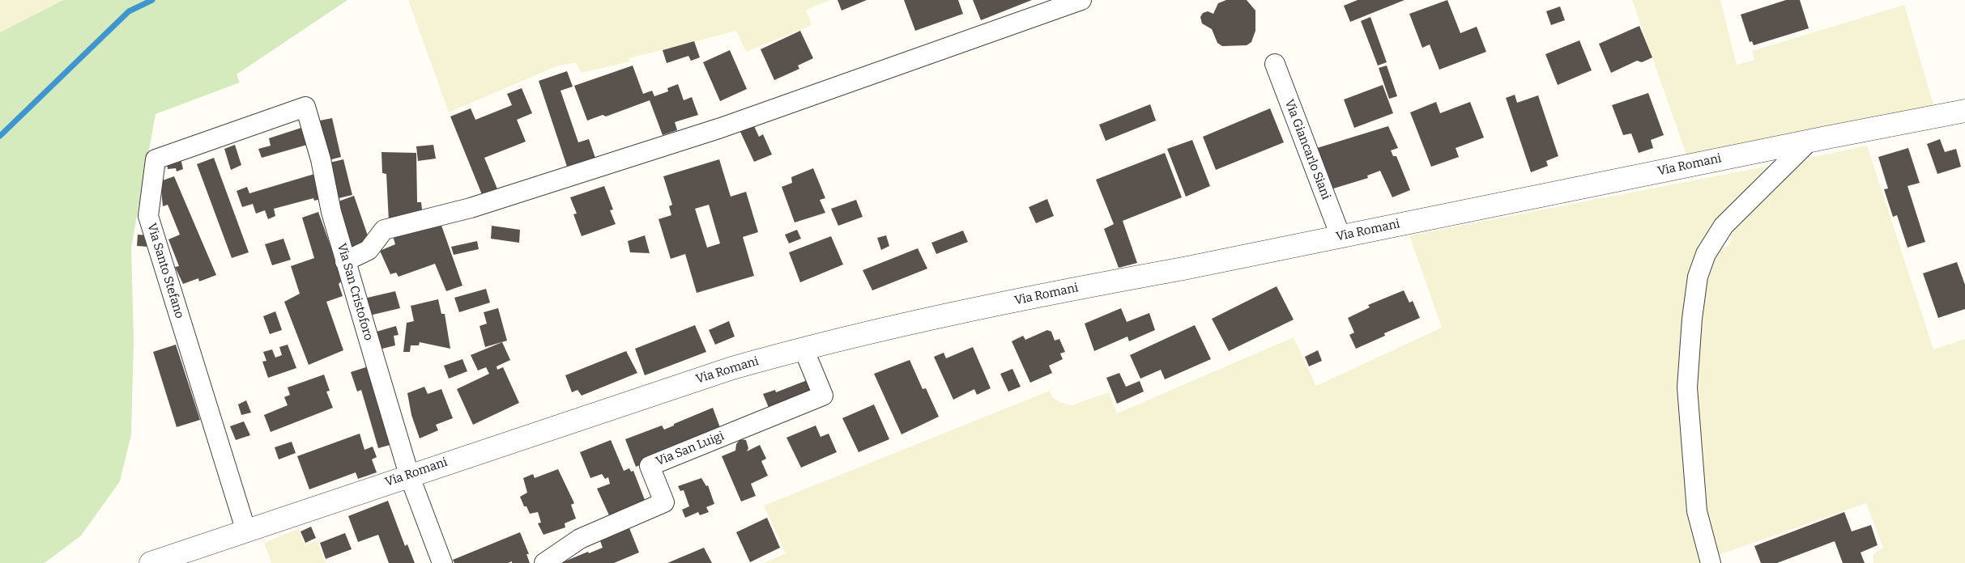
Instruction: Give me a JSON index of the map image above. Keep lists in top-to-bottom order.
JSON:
{
  "streets": {
    "street": [
      "Via Giancarlo Siani",
      "Via Romani",
      "Via Santo Stefano",
      "Via San Cristoforo",
      "Via San Luigi"
    ]
  },
  "crossings": [
    ["Via Giancarlo Siani", "Via Romani"],
    ["Via Romani", "Via Santo Stefano"],
    ["Via Romani", "Via San Cristoforo"],
    ["Via Romani", "Via San Luigi"],
    ["Via Santo Stefano", "Via San Cristoforo"]
  ]
}
